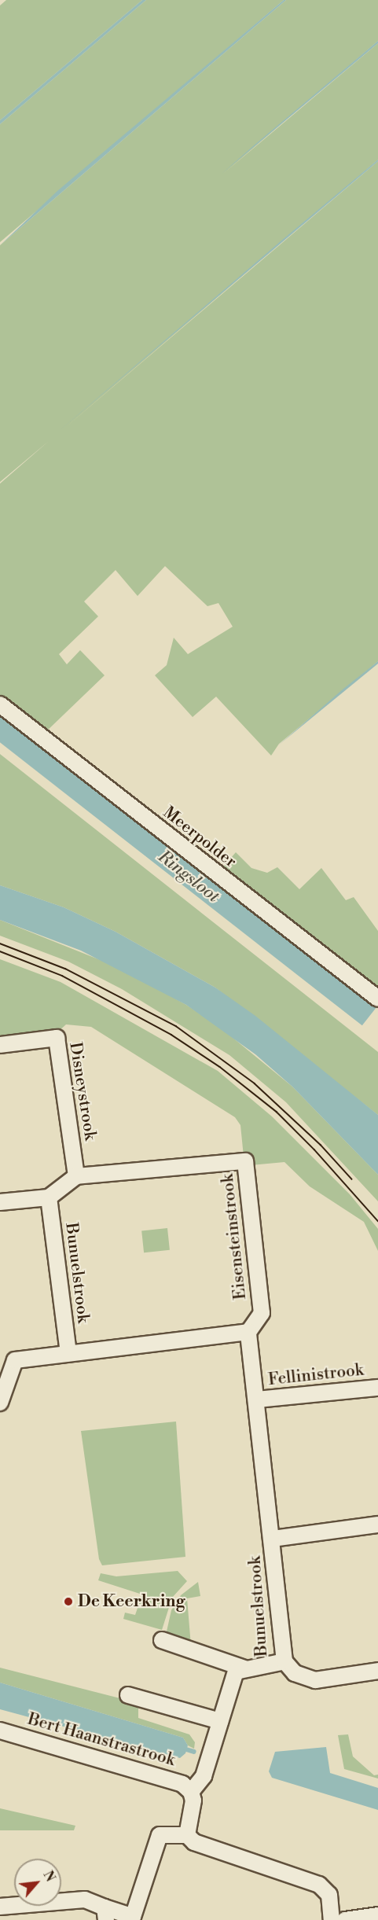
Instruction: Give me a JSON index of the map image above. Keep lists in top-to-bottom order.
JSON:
{
  "streets": {
    "street": [
      "Meerpolder",
      "Disneystrook",
      "Eisensteinstrook",
      "Bunuelstrook",
      "Fellinistrook",
      "Bert Haanstrastrook"
    ]
  },
  "crossings": [
    ["Disneystrook", "Eisensteinstrook"],
    ["Eisensteinstrook", "Bunuelstrook"],
    ["Bunuelstrook", "Fellinistrook"],
    ["Bunuelstrook", "Bert Haanstrastrook"]
  ],
  "water": ["Ringsloot"],
  "places": ["De Keerkring"],
  "north": "top right"
}
